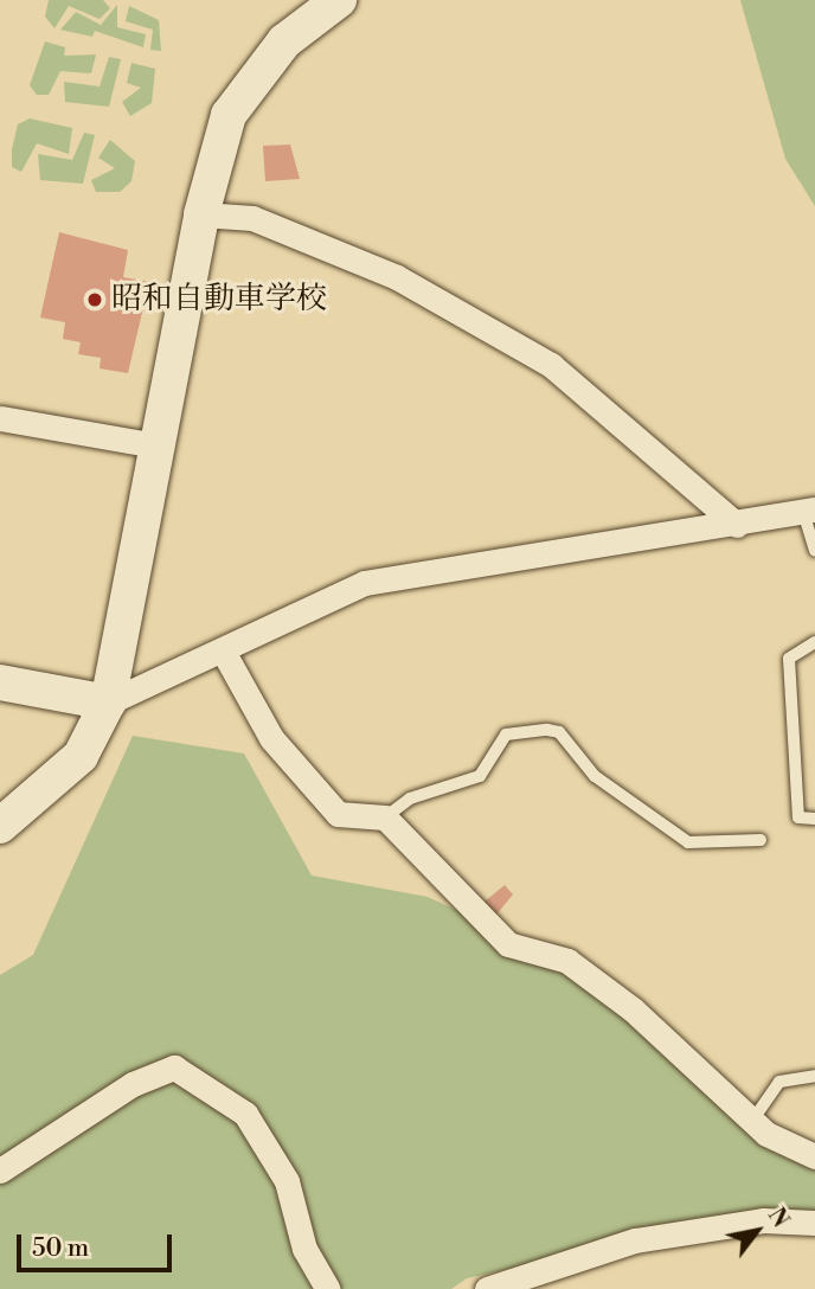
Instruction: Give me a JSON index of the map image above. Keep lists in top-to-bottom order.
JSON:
{
  "places": ["昭和自動車学校"],
  "scale_bar": "50 m",
  "north": "top right"
}
